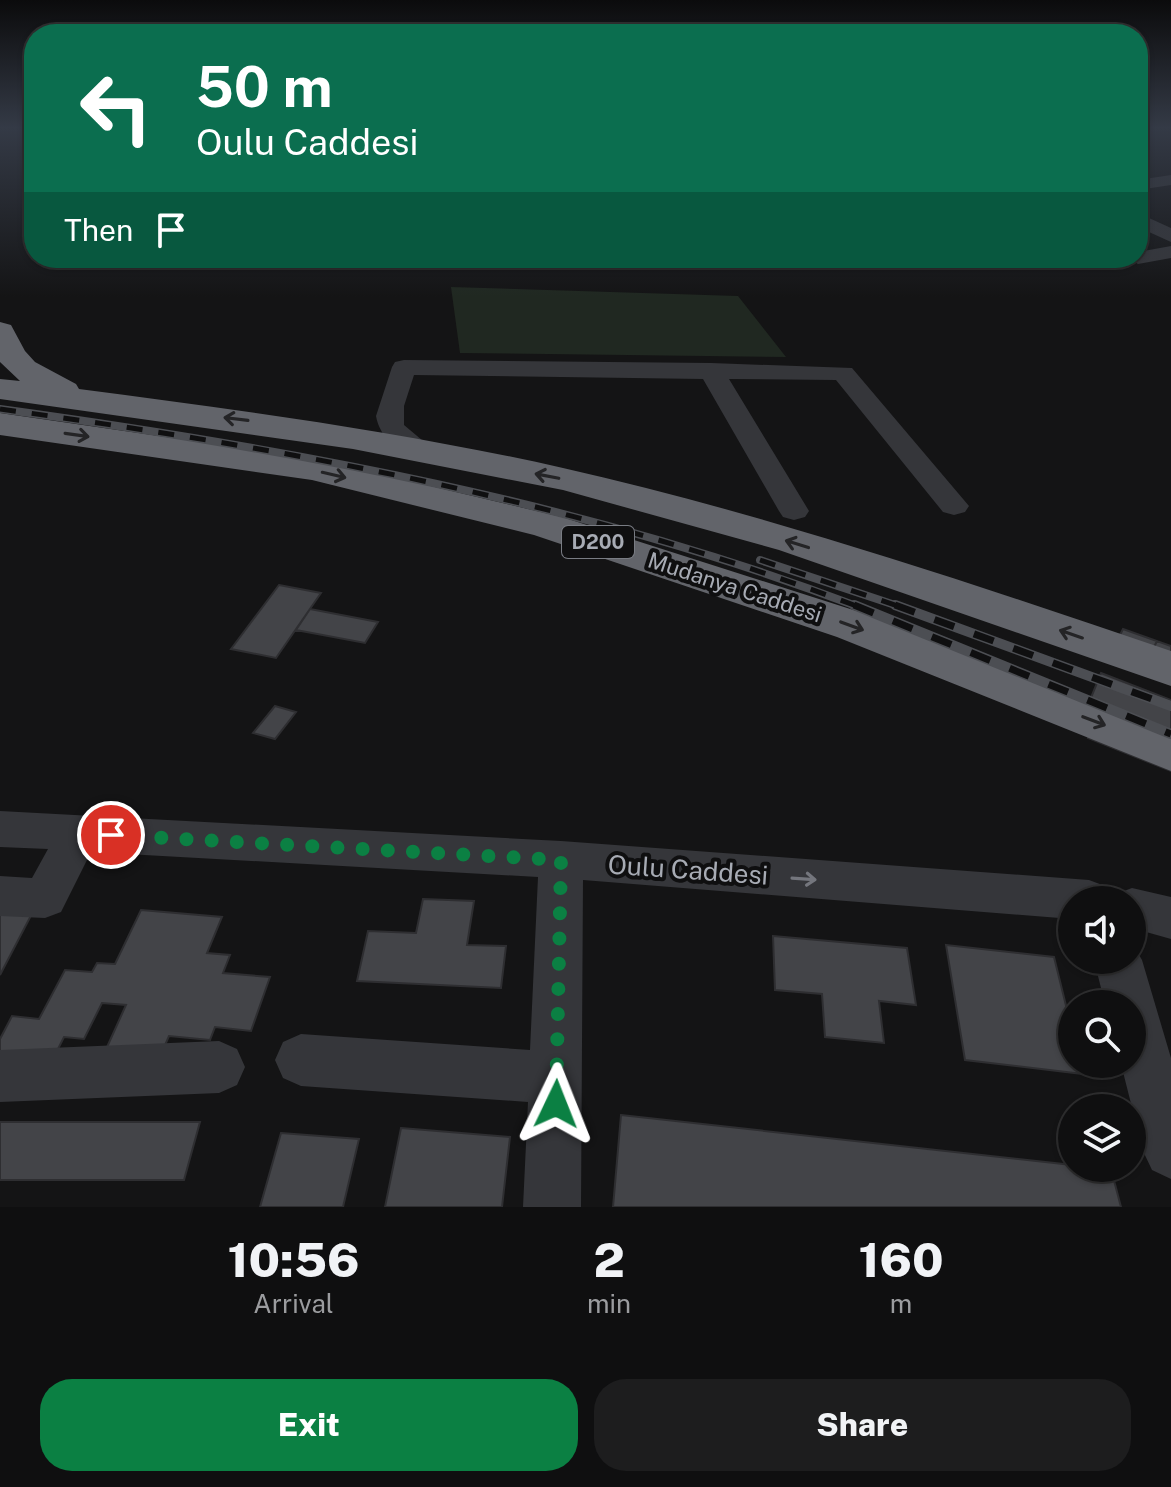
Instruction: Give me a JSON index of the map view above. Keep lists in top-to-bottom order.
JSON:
{
  "streets": {
    "highway": ["D200", "Mudanya Caddesi"],
    "street": ["Oulu Caddesi"]
  },
  "one_way": ["Oulu Caddesi"],
  "page": {
    "turn": ["50 m", "Oulu Caddesi"],
    "then": "Then",
    "eta": [
      "10:56",
      "Arrival",
      "2",
      "min",
      "160",
      "m"
    ],
    "buttons": ["Exit", "Share"]
  }
}
